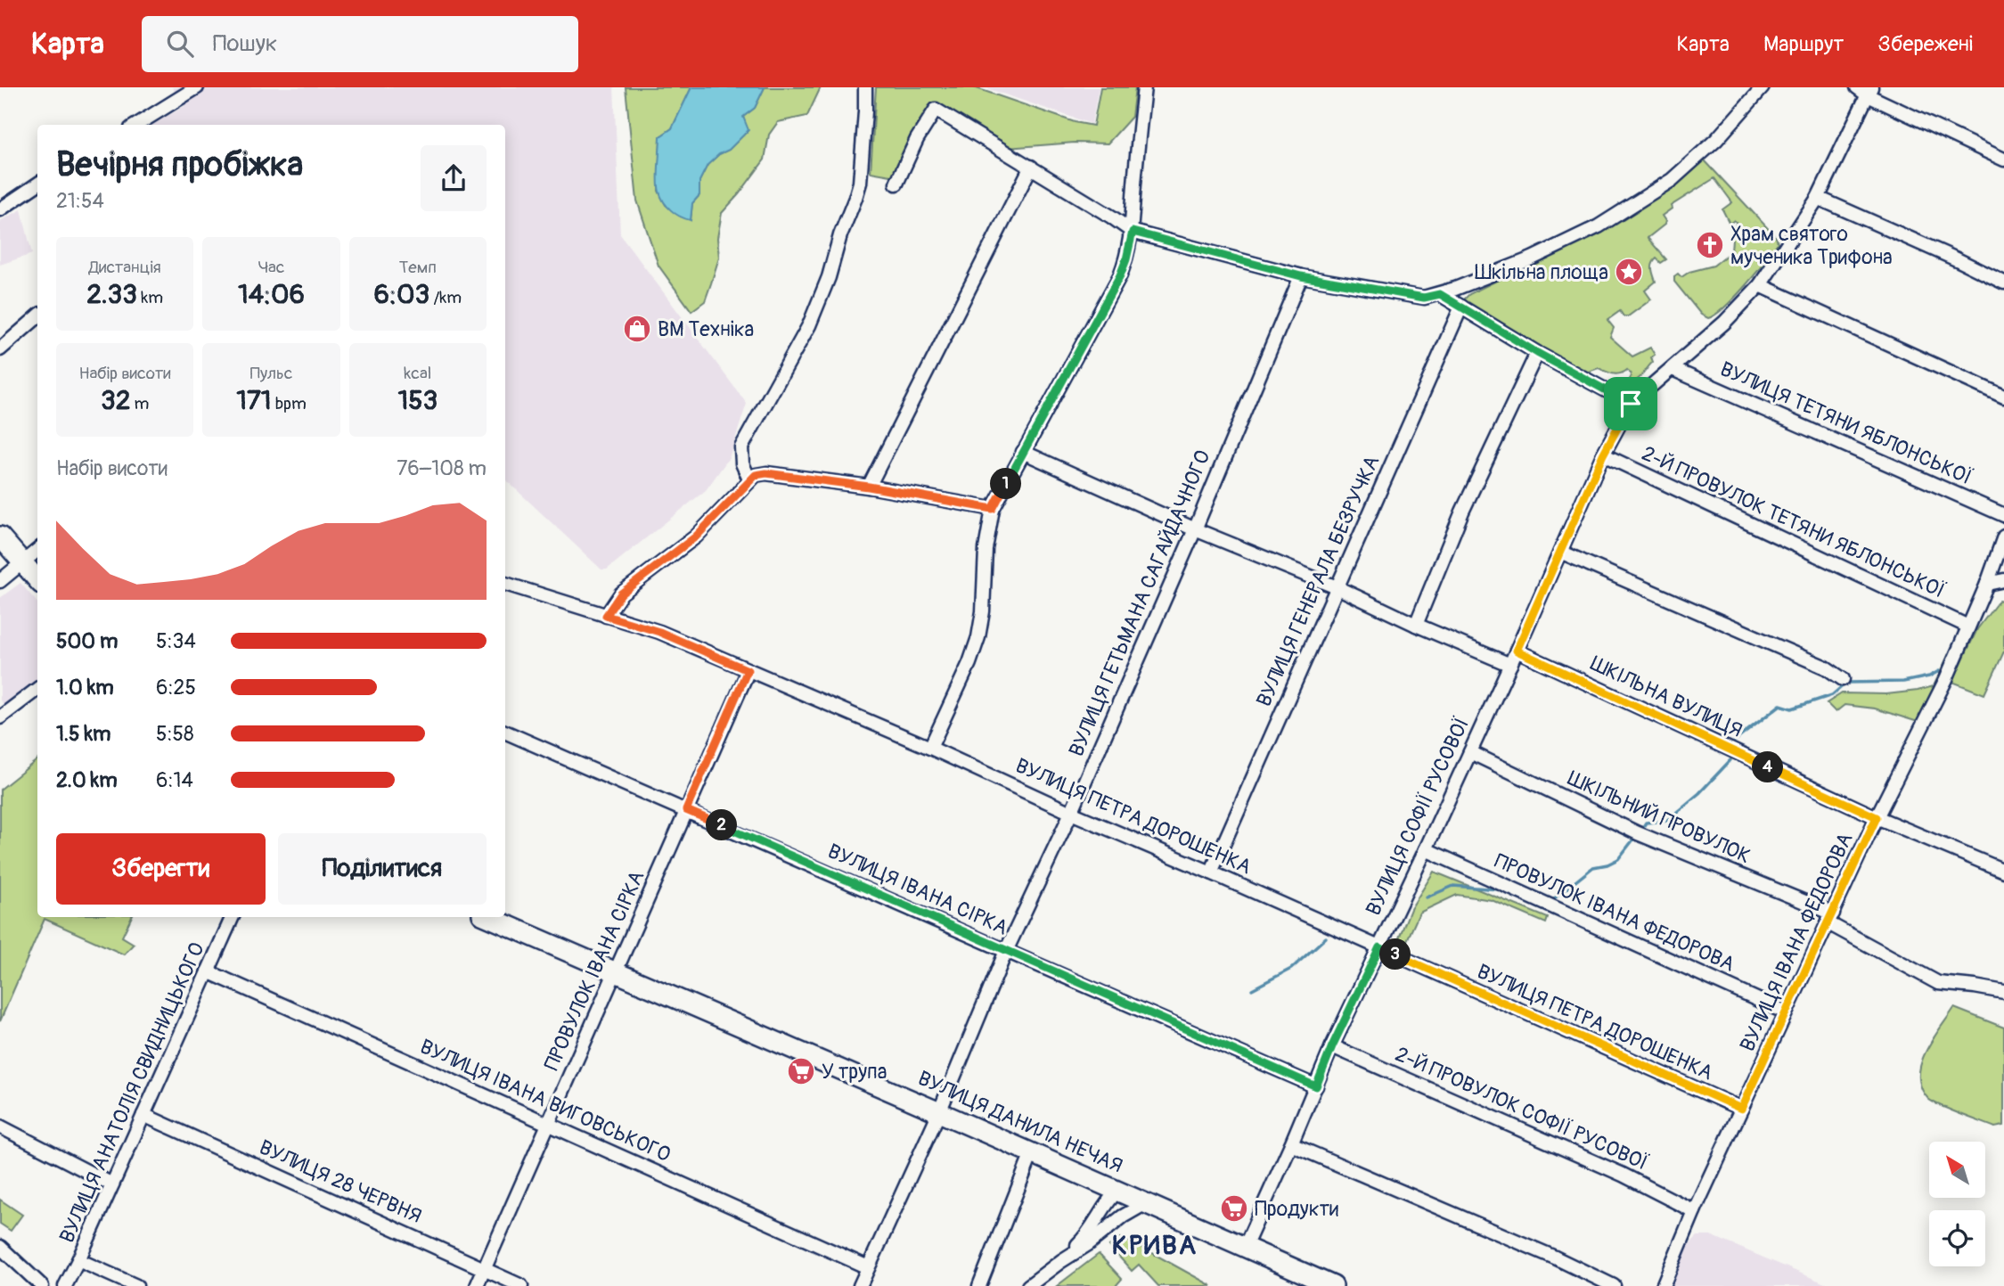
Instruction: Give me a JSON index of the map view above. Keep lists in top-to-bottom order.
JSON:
{
  "streets": {
    "main road": ["ВУЛИЦЯ ДАНИЛА НЕЧАЯ"],
    "street": [
      "ВУЛИЦЯ ТЕТЯНИ ЯБЛОНСЬКОЇ",
      "2-Й ПРОВУЛОК ТЕТЯНИ ЯБЛОНСЬКОЇ",
      "ВУЛИЦЯ ГЕНЕРАЛА БЕЗРУЧКА",
      "ВУЛИЦЯ ГЕТЬМАНА САГАЙДАЧНОГО",
      "ШКІЛЬНА ВУЛИЦЯ",
      "ВУЛИЦЯ ПЕТРА ДОРОШЕНКА",
      "ВУЛИЦЯ СОФІЇ РУСОВОЇ",
      "ШКІЛЬНИЙ ПРОВУЛОК",
      "ВУЛИЦЯ ІВАНА СІРКА",
      "ПРОВУЛОК ІВАНА ФЕДОРОВА",
      "ВУЛИЦЯ ІВАНА ФЕДОРОВА",
      "ПРОВУЛОК ІВАНА СІРКА",
      "ВУЛИЦЯ АНАТОЛІЯ СВИДНИЦЬКОГО",
      "ВУЛИЦЯ ІВАНА ВИГОВСЬКОГО",
      "2-Й ПРОВУЛОК СОФІЇ РУСОВОЇ",
      "ВУЛИЦЯ 28 ЧЕРВНЯ"
    ]
  },
  "crossings": [
    ["2-Й ПРОВУЛОК ТЕТЯНИ ЯБЛОНСЬКОЇ", "ВУЛИЦЯ СОФІЇ РУСОВОЇ"],
    ["2-Й ПРОВУЛОК ТЕТЯНИ ЯБЛОНСЬКОЇ", "ВУЛИЦЯ ІВАНА ФЕДОРОВА"],
    ["ВУЛИЦЯ ГЕНЕРАЛА БЕЗРУЧКА", "ВУЛИЦЯ ПЕТРА ДОРОШЕНКА"],
    ["ВУЛИЦЯ ГЕТЬМАНА САГАЙДАЧНОГО", "ВУЛИЦЯ ПЕТРА ДОРОШЕНКА"],
    ["ВУЛИЦЯ ГЕТЬМАНА САГАЙДАЧНОГО", "ВУЛИЦЯ ІВАНА СІРКА"],
    ["ВУЛИЦЯ ГЕТЬМАНА САГАЙДАЧНОГО", "ВУЛИЦЯ ІВАНА ВИГОВСЬКОГО"],
    ["ВУЛИЦЯ ГЕТЬМАНА САГАЙДАЧНОГО", "ВУЛИЦЯ ДАНИЛА НЕЧАЯ"],
    ["ШКІЛЬНА ВУЛИЦЯ", "ВУЛИЦЯ СОФІЇ РУСОВОЇ"],
    ["ШКІЛЬНА ВУЛИЦЯ", "ВУЛИЦЯ ІВАНА ФЕДОРОВА"],
    ["ВУЛИЦЯ ПЕТРА ДОРОШЕНКА", "ВУЛИЦЯ СОФІЇ РУСОВОЇ"],
    ["ВУЛИЦЯ ПЕТРА ДОРОШЕНКА", "ВУЛИЦЯ ІВАНА ФЕДОРОВА"],
    ["ВУЛИЦЯ ПЕТРА ДОРОШЕНКА", "ПРОВУЛОК ІВАНА СІРКА"],
    ["ВУЛИЦЯ СОФІЇ РУСОВОЇ", "ШКІЛЬНИЙ ПРОВУЛОК"],
    ["ВУЛИЦЯ СОФІЇ РУСОВОЇ", "ВУЛИЦЯ ІВАНА СІРКА"],
    ["ВУЛИЦЯ СОФІЇ РУСОВОЇ", "ПРОВУЛОК ІВАНА ФЕДОРОВА"],
    ["ВУЛИЦЯ СОФІЇ РУСОВОЇ", "2-Й ПРОВУЛОК СОФІЇ РУСОВОЇ"],
    ["ВУЛИЦЯ СОФІЇ РУСОВОЇ", "ВУЛИЦЯ ДАНИЛА НЕЧАЯ"],
    ["ШКІЛЬНИЙ ПРОВУЛОК", "ВУЛИЦЯ ІВАНА ФЕДОРОВА"],
    ["ВУЛИЦЯ ІВАНА СІРКА", "ПРОВУЛОК ІВАНА СІРКА"],
    ["ПРОВУЛОК ІВАНА ФЕДОРОВА", "ВУЛИЦЯ ІВАНА ФЕДОРОВА"],
    ["ВУЛИЦЯ ІВАНА ФЕДОРОВА", "2-Й ПРОВУЛОК СОФІЇ РУСОВОЇ"],
    ["ПРОВУЛОК ІВАНА СІРКА", "ВУЛИЦЯ ІВАНА ВИГОВСЬКОГО"],
    ["ПРОВУЛОК ІВАНА СІРКА", "ВУЛИЦЯ ДАНИЛА НЕЧАЯ"],
    ["ПРОВУЛОК ІВАНА СІРКА", "ВУЛИЦЯ 28 ЧЕРВНЯ"],
    ["ВУЛИЦЯ АНАТОЛІЯ СВИДНИЦЬКОГО", "ВУЛИЦЯ ІВАНА ВИГОВСЬКОГО"],
    ["ВУЛИЦЯ АНАТОЛІЯ СВИДНИЦЬКОГО", "ВУЛИЦЯ 28 ЧЕРВНЯ"]
  ],
  "districts": ["КРИВА"],
  "places": {
    "church": ["Храм святого мученика Трифона"],
    "place": ["Шкільна площа"],
    "shop": ["ВМ Техніка"],
    "supermarket": ["У трупа", "Продукти"]
  },
  "north": "top left",
  "page": {
    "header": "Карта",
    "search": "Пошук",
    "nav": ["Карта", "Маршрут", "Збережені"],
    "heading": ["Вечірня пробіжка", "21:54"],
    "stats": [
      ["Дистанція", "2.33 km"],
      ["Час", "14:06"],
      ["Темп", "6:03 /km"],
      ["Набір висоти", "32 m"],
      ["Пульс", "171 bpm"],
      ["kcal", "153"]
    ],
    "chart": ["Набір висоти", "76–108 m"],
    "pins": [
      "1",
      "4",
      "2",
      "3"
    ],
    "list": [
      {
        "name": "500 m",
        "note": "5:34"
      },
      {
        "name": "1.0 km",
        "note": "6:25"
      },
      {
        "name": "1.5 km",
        "note": "5:58"
      },
      {
        "name": "2.0 km",
        "note": "6:14"
      }
    ],
    "buttons": ["Зберегти", "Поділитися"]
  }
}
